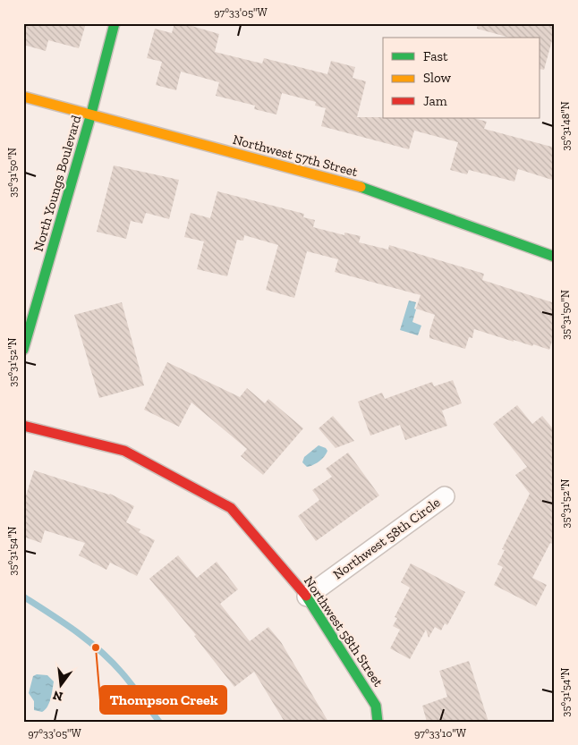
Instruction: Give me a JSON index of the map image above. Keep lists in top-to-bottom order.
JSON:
{
  "streets": {
    "street": [
      "Northwest 57th Street",
      "North Youngs Boulevard",
      "Northwest 58th Circle",
      "Northwest 58th Street"
    ]
  },
  "crossings": [
    ["Northwest 57th Street", "North Youngs Boulevard"],
    ["Northwest 58th Circle", "Northwest 58th Street"]
  ],
  "places": ["Thompson Creek"],
  "legend": ["Fast", "Slow", "Jam"],
  "north": "bottom",
  "coordinates": [
    "97°33'05\"W",
    "35°31'48\"N",
    "35°31'50\"N",
    "35°31'52\"N",
    "35°31'54\"N",
    "97°33'10\"W"
  ]
}
